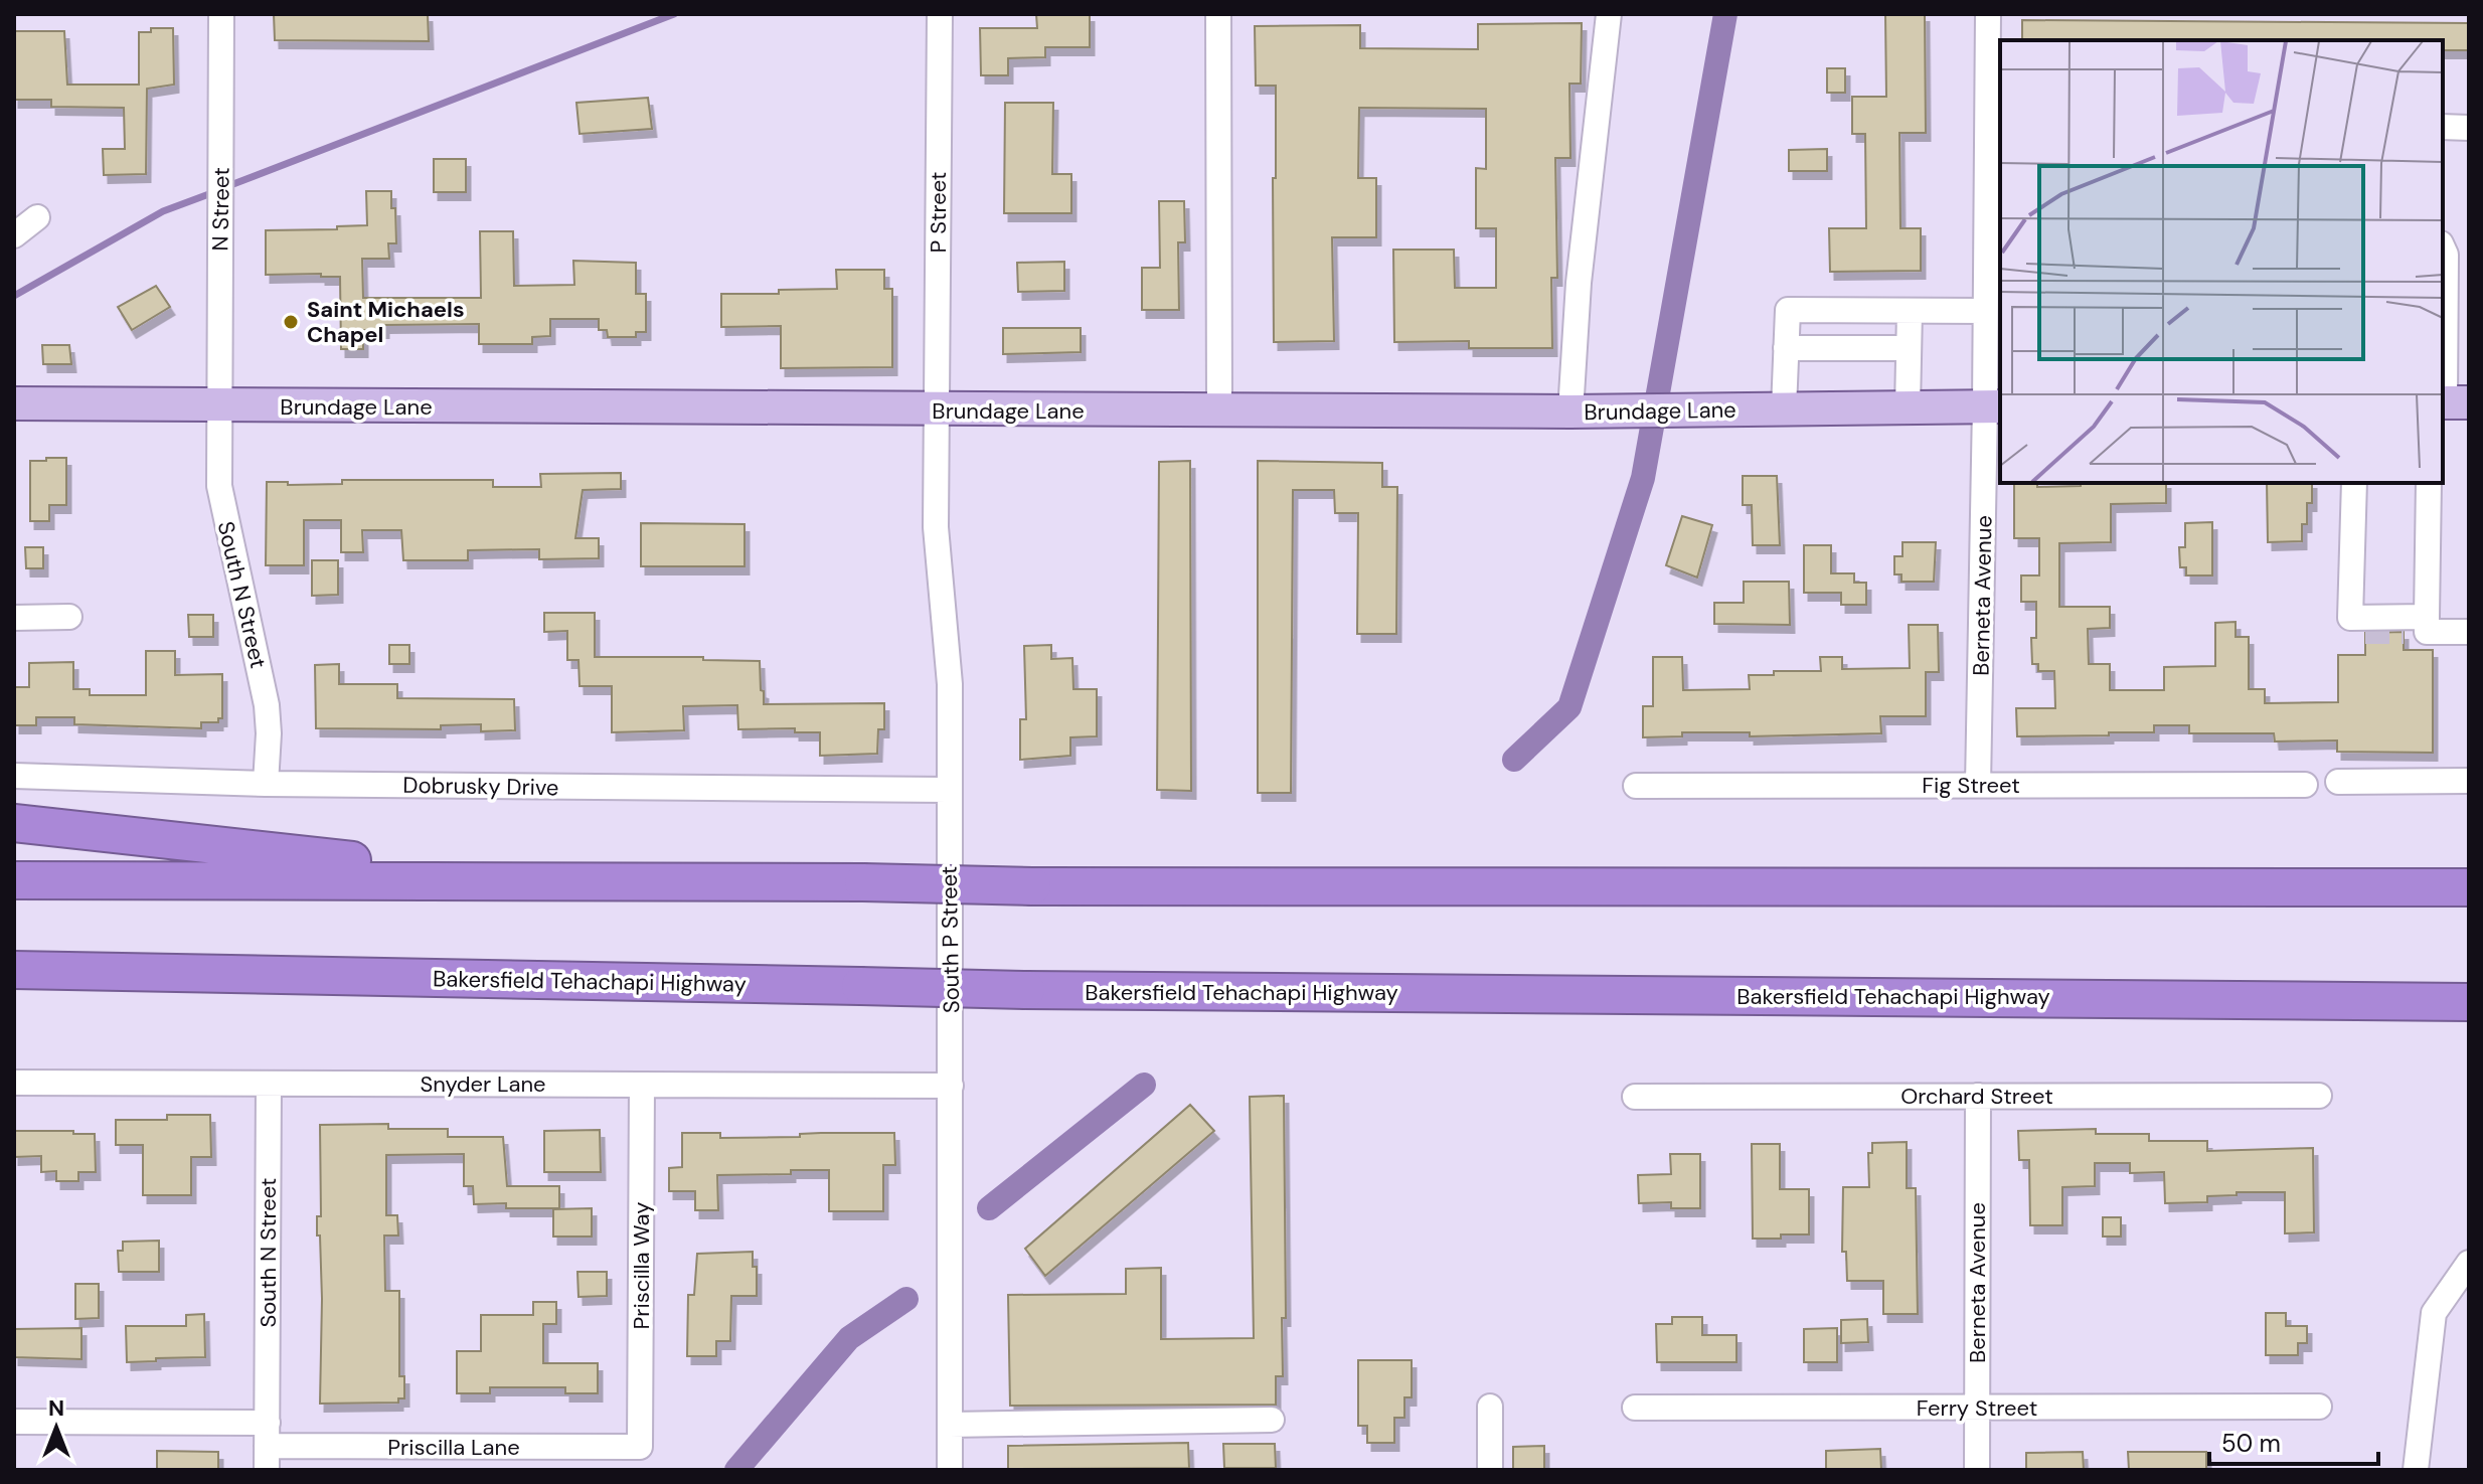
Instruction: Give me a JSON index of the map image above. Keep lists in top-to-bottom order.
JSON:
{
  "streets": {
    "highway": ["Bakersfield Tehachapi Highway"],
    "main road": ["Brundage Lane"],
    "street": [
      "N Street",
      "P Street",
      "South N Street",
      "Berneta Avenue",
      "Fig Street",
      "Dobrusky Drive",
      "South P Street",
      "Snyder Lane",
      "Orchard Street",
      "Priscilla Way",
      "Ferry Street",
      "Priscilla Lane"
    ]
  },
  "crossings": [
    ["N Street", "Brundage Lane"],
    ["N Street", "South N Street"],
    ["P Street", "Brundage Lane"],
    ["P Street", "South P Street"],
    ["Brundage Lane", "South N Street"],
    ["Brundage Lane", "Berneta Avenue"],
    ["Brundage Lane", "South P Street"],
    ["South N Street", "Dobrusky Drive"],
    ["South N Street", "Snyder Lane"],
    ["South N Street", "Priscilla Lane"],
    ["Berneta Avenue", "Fig Street"],
    ["Berneta Avenue", "Orchard Street"],
    ["Berneta Avenue", "Ferry Street"],
    ["Dobrusky Drive", "South P Street"],
    ["South P Street", "Snyder Lane"],
    ["Snyder Lane", "Priscilla Way"],
    ["Priscilla Way", "Priscilla Lane"]
  ],
  "places": ["Saint Michaels Chapel"],
  "scale_bar": "50 m",
  "north": "top"
}
